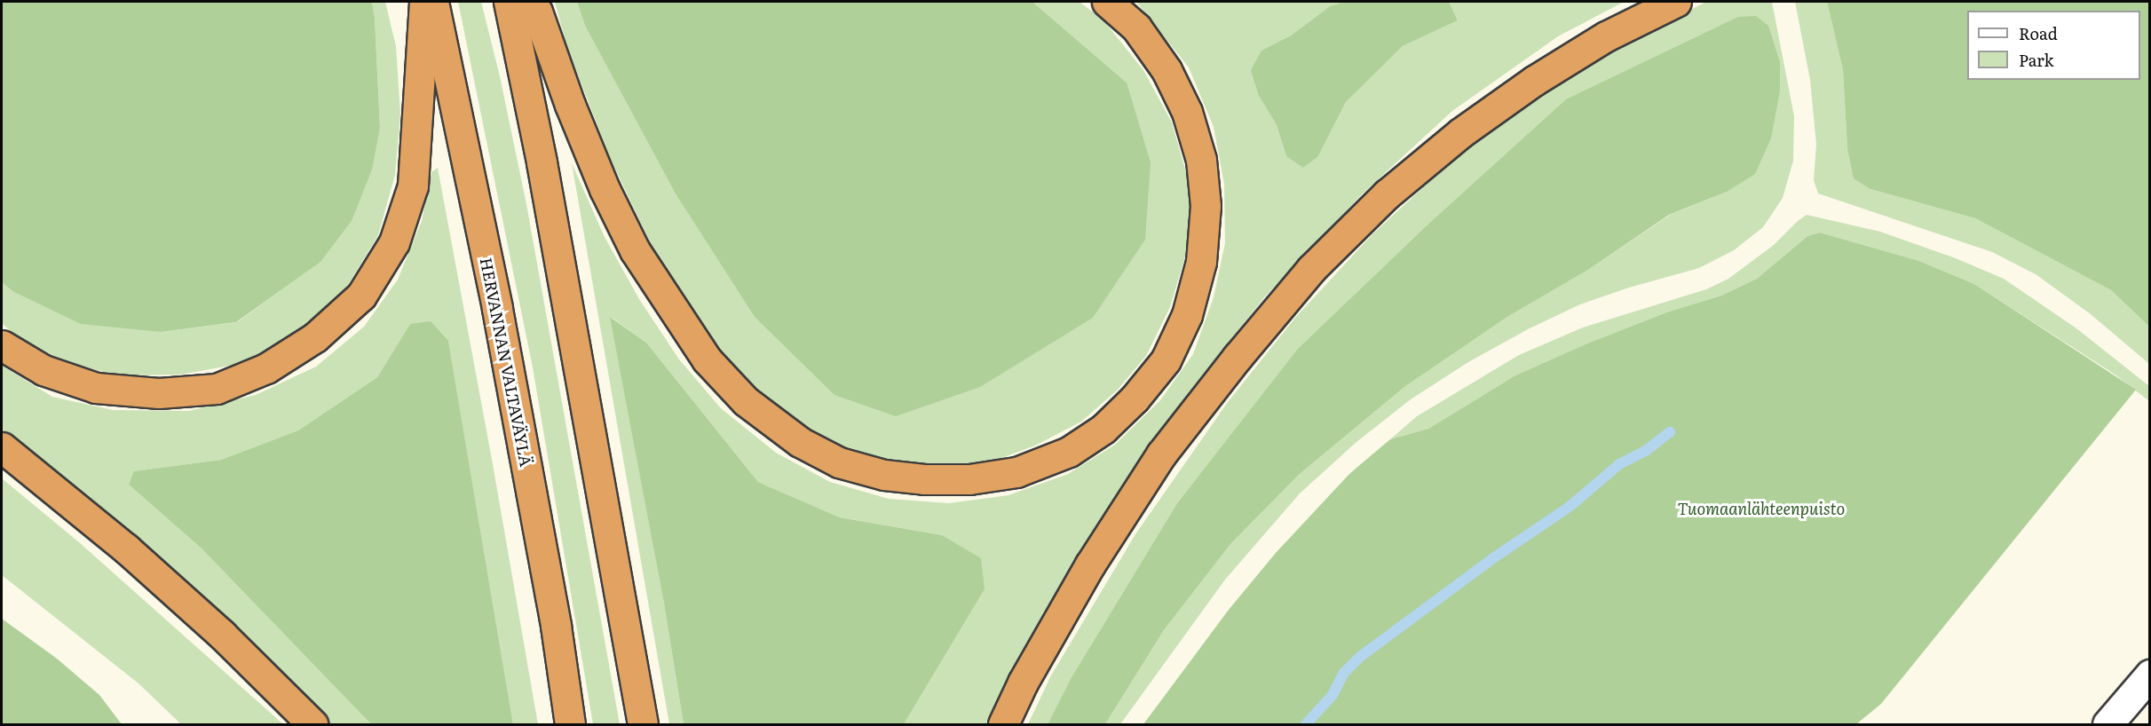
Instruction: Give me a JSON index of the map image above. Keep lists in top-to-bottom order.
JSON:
{
  "streets": {
    "highway": ["HERVANNAN VALTAVÄYLÄ"]
  },
  "parks": ["Tuomaanlähteenpuisto"],
  "legend": ["Road", "Park"]
}
